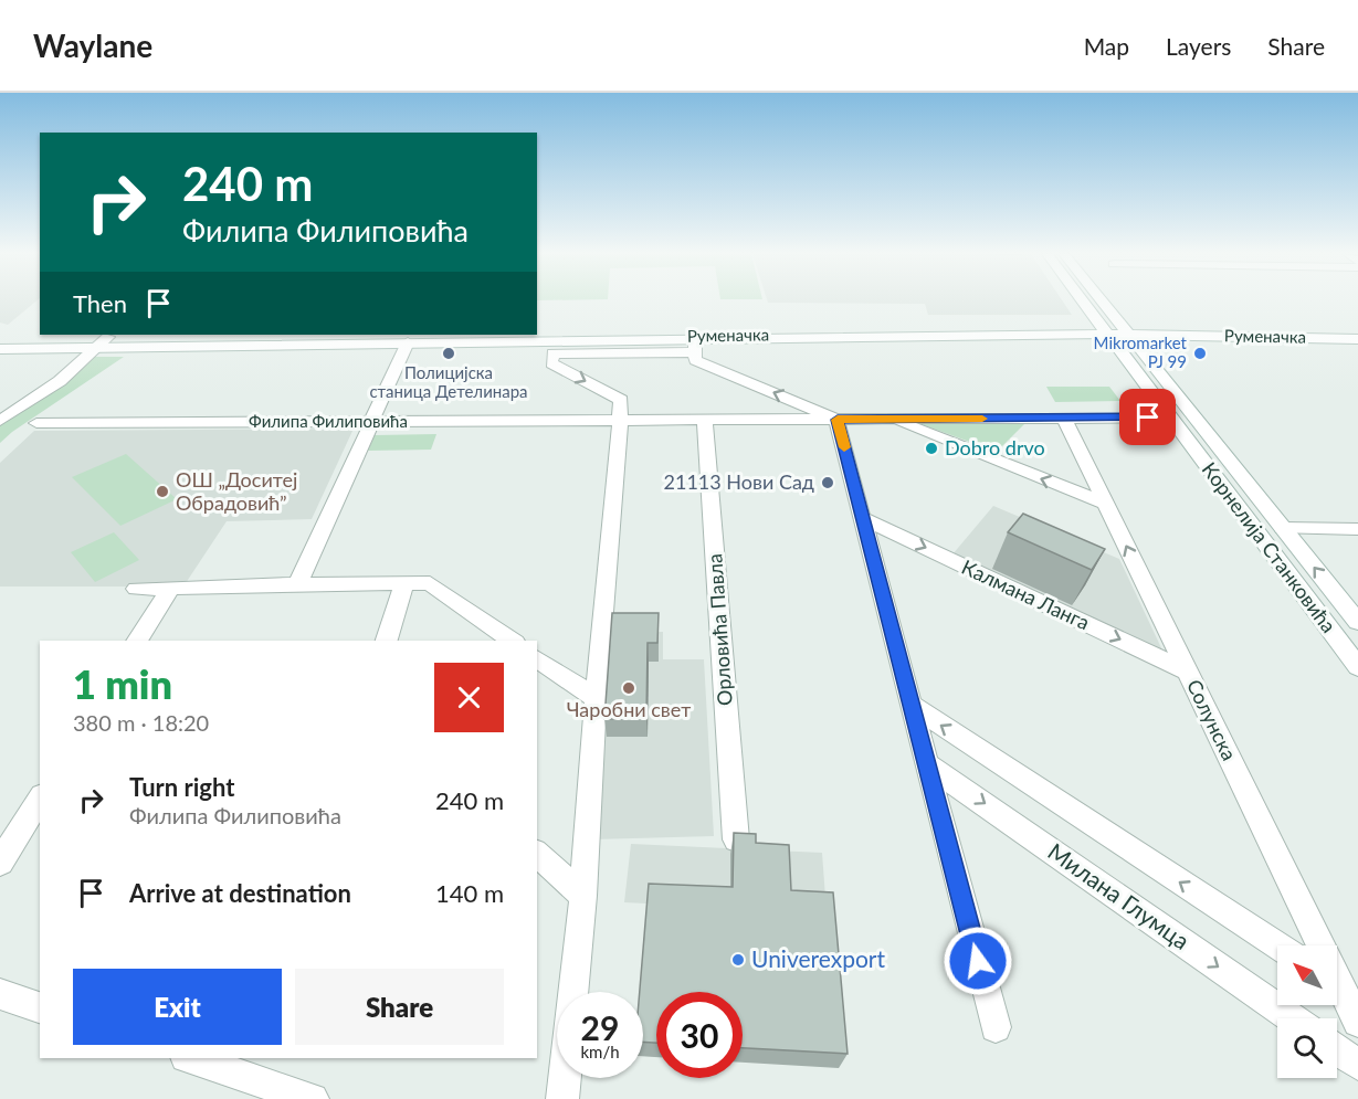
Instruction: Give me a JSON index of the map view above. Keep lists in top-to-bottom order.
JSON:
{
  "streets": {
    "street": [
      "Руменачка",
      "Филипа Филиповића",
      "Корнелија Станковића",
      "Калмана Ланга",
      "Орловића Павла",
      "Солунска",
      "Милана Глумца"
    ]
  },
  "crossings": [
    ["Руменачка", "Филипа Филиповића"],
    ["Руменачка", "Корнелија Станковића"],
    ["Филипа Филиповића", "Корнелија Станковића"],
    ["Филипа Филиповића", "Орловића Павла"],
    ["Филипа Филиповића", "Солунска"],
    ["Калмана Ланга", "Солунска"]
  ],
  "places": [
    "Полицијска станица Детелинара",
    "Mikromarket PJ 99",
    "Dobro drvo",
    "21113 Нови Сад",
    "ОШ „Доситеј Обрадовић”",
    "Чаробни свет",
    "Univerexport"
  ],
  "north": "top left",
  "page": {
    "header": "Waylane",
    "nav": ["Map", "Layers", "Share"],
    "turn": ["240 m", "Филипа Филиповића"],
    "then": "Then",
    "heading": ["1 min", "380 m · 18:20"],
    "list": [
      {
        "name": "Turn right",
        "note": "Филипа Филиповића",
        "value": "240 m"
      },
      {
        "name": "Arrive at destination",
        "value": "140 m"
      }
    ],
    "buttons": ["Exit", "Share"],
    "speed": "29 km/h",
    "limit": "30"
  }
}
